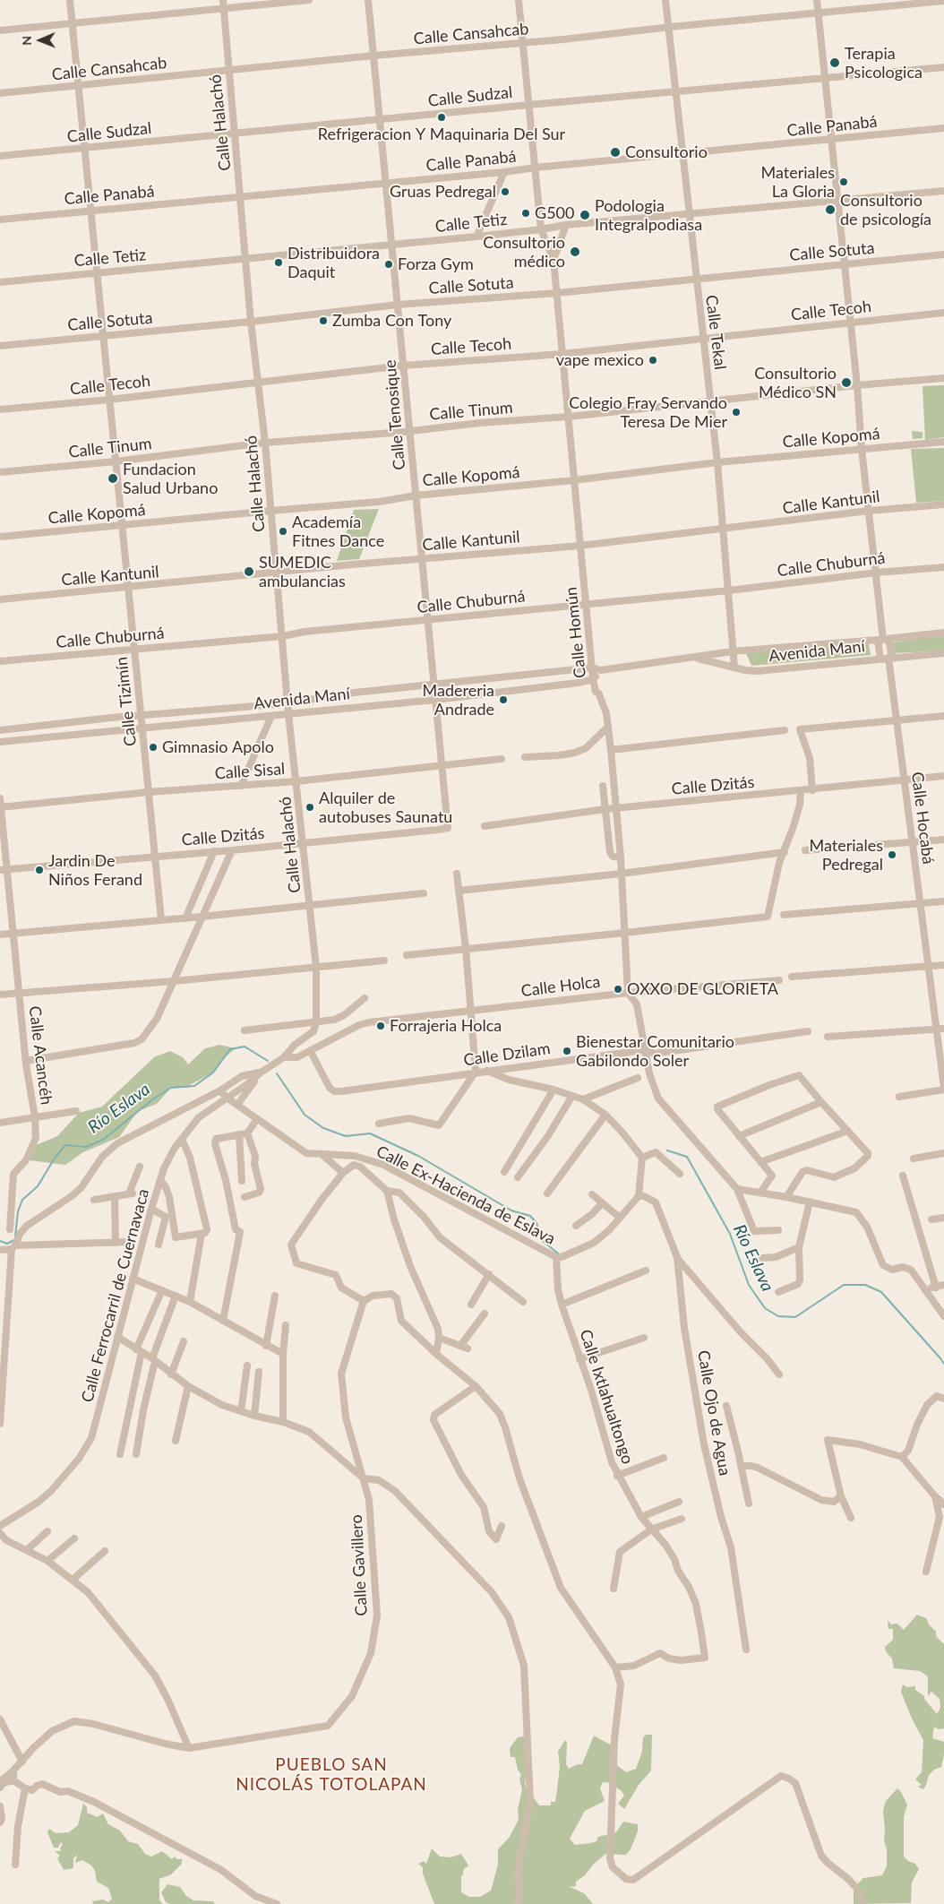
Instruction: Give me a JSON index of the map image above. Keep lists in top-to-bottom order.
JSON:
{
  "streets": {
    "street": [
      "Calle Cansahcab",
      "Calle Sudzal",
      "Calle Halachó",
      "Calle Panabá",
      "Calle Tetiz",
      "Calle Sotuta",
      "Calle Tecoh",
      "Calle Tekal",
      "Calle Tinum",
      "Calle Tenosique",
      "Calle Kopomá",
      "Calle Kantunil",
      "Calle Chuburná",
      "Calle Homún",
      "Avenida Maní",
      "Calle Tizimín",
      "Calle Sisal",
      "Calle Dzitás",
      "Calle Hocabá",
      "Calle Holca",
      "Calle Dzilam",
      "Calle Acancéh",
      "Calle Ex-Hacienda de Eslava",
      "Calle Ferrocarril de Cuernavaca",
      "Calle Ixtlahualtongo",
      "Calle Ojo de Agua",
      "Calle Gavillero"
    ]
  },
  "crossings": [
    ["Calle Cansahcab", "Calle Halachó"],
    ["Calle Cansahcab", "Calle Tekal"],
    ["Calle Cansahcab", "Calle Tenosique"],
    ["Calle Cansahcab", "Calle Homún"],
    ["Calle Cansahcab", "Calle Tizimín"],
    ["Calle Cansahcab", "Calle Hocabá"],
    ["Calle Sudzal", "Calle Halachó"],
    ["Calle Sudzal", "Calle Tekal"],
    ["Calle Sudzal", "Calle Tenosique"],
    ["Calle Sudzal", "Calle Homún"],
    ["Calle Sudzal", "Calle Tizimín"],
    ["Calle Sudzal", "Calle Hocabá"],
    ["Calle Halachó", "Calle Panabá"],
    ["Calle Halachó", "Calle Tetiz"],
    ["Calle Halachó", "Calle Sotuta"],
    ["Calle Halachó", "Calle Tecoh"],
    ["Calle Halachó", "Calle Tinum"],
    ["Calle Halachó", "Calle Kopomá"],
    ["Calle Halachó", "Calle Kantunil"],
    ["Calle Halachó", "Calle Chuburná"],
    ["Calle Halachó", "Avenida Maní"],
    ["Calle Halachó", "Calle Sisal"],
    ["Calle Halachó", "Calle Dzitás"],
    ["Calle Panabá", "Calle Tekal"],
    ["Calle Panabá", "Calle Tenosique"],
    ["Calle Panabá", "Calle Homún"],
    ["Calle Panabá", "Calle Tizimín"],
    ["Calle Panabá", "Calle Hocabá"],
    ["Calle Tetiz", "Calle Tekal"],
    ["Calle Tetiz", "Calle Tenosique"],
    ["Calle Tetiz", "Calle Homún"],
    ["Calle Tetiz", "Calle Tizimín"],
    ["Calle Tetiz", "Calle Hocabá"],
    ["Calle Sotuta", "Calle Tekal"],
    ["Calle Sotuta", "Calle Tenosique"],
    ["Calle Sotuta", "Calle Homún"],
    ["Calle Sotuta", "Calle Tizimín"],
    ["Calle Sotuta", "Calle Hocabá"],
    ["Calle Tecoh", "Calle Tekal"],
    ["Calle Tecoh", "Calle Tenosique"],
    ["Calle Tecoh", "Calle Homún"],
    ["Calle Tecoh", "Calle Tizimín"],
    ["Calle Tecoh", "Calle Hocabá"],
    ["Calle Tekal", "Calle Tinum"],
    ["Calle Tekal", "Calle Kopomá"],
    ["Calle Tekal", "Calle Kantunil"],
    ["Calle Tekal", "Calle Chuburná"],
    ["Calle Tekal", "Avenida Maní"],
    ["Calle Tinum", "Calle Tenosique"],
    ["Calle Tinum", "Calle Homún"],
    ["Calle Tinum", "Calle Tizimín"],
    ["Calle Tinum", "Calle Hocabá"],
    ["Calle Tenosique", "Calle Kopomá"],
    ["Calle Tenosique", "Calle Kantunil"],
    ["Calle Tenosique", "Calle Chuburná"],
    ["Calle Tenosique", "Avenida Maní"],
    ["Calle Tenosique", "Calle Sisal"],
    ["Calle Tenosique", "Calle Dzitás"],
    ["Calle Kopomá", "Calle Homún"],
    ["Calle Kopomá", "Calle Tizimín"],
    ["Calle Kopomá", "Calle Hocabá"],
    ["Calle Kantunil", "Calle Homún"],
    ["Calle Kantunil", "Calle Tizimín"],
    ["Calle Kantunil", "Calle Hocabá"],
    ["Calle Chuburná", "Calle Homún"],
    ["Calle Chuburná", "Calle Tizimín"],
    ["Calle Chuburná", "Calle Hocabá"],
    ["Calle Homún", "Avenida Maní"],
    ["Calle Homún", "Calle Dzitás"],
    ["Calle Homún", "Calle Holca"],
    ["Calle Homún", "Calle Dzilam"],
    ["Avenida Maní", "Calle Tizimín"],
    ["Avenida Maní", "Calle Hocabá"],
    ["Calle Tizimín", "Calle Sisal"],
    ["Calle Tizimín", "Calle Dzitás"],
    ["Calle Sisal", "Calle Acancéh"],
    ["Calle Dzitás", "Calle Hocabá"],
    ["Calle Dzitás", "Calle Acancéh"],
    ["Calle Holca", "Calle Dzilam"],
    ["Calle Ex-Hacienda de Eslava", "Calle Ferrocarril de Cuernavaca"],
    ["Calle Ex-Hacienda de Eslava", "Calle Ixtlahualtongo"],
    ["Calle Ex-Hacienda de Eslava", "Calle Ojo de Agua"]
  ],
  "districts": ["PUEBLO SAN NICOLÁS TOTOLAPAN"],
  "water": ["Río Eslava"],
  "places": [
    "Terapia Psicologica",
    "Refrigeracion Y Maquinaria Del Sur",
    "Consultorio",
    "Materiales La Gloria",
    "Gruas Pedregal",
    "Consultorio de psicología",
    "G500",
    "Podologia Integralpodiasa",
    "Consultorio médico",
    "Distribuidora Daquit",
    "Forza Gym",
    "Zumba Con Tony",
    "vape mexico",
    "Consultorio Médico SN",
    "Colegio Fray Servando Teresa De Mier",
    "Fundacion Salud Urbano",
    "Academía Fitnes Dance",
    "SUMEDIC ambulancias",
    "Madereria Andrade",
    "Gimnasio Apolo",
    "Alquiler de autobuses Saunatu",
    "Materiales Pedregal",
    "Jardin De Niños Ferand",
    "OXXO DE GLORIETA",
    "Forrajeria Holca",
    "Bienestar Comunitario Gabilondo Soler"
  ],
  "north": "left"
}
